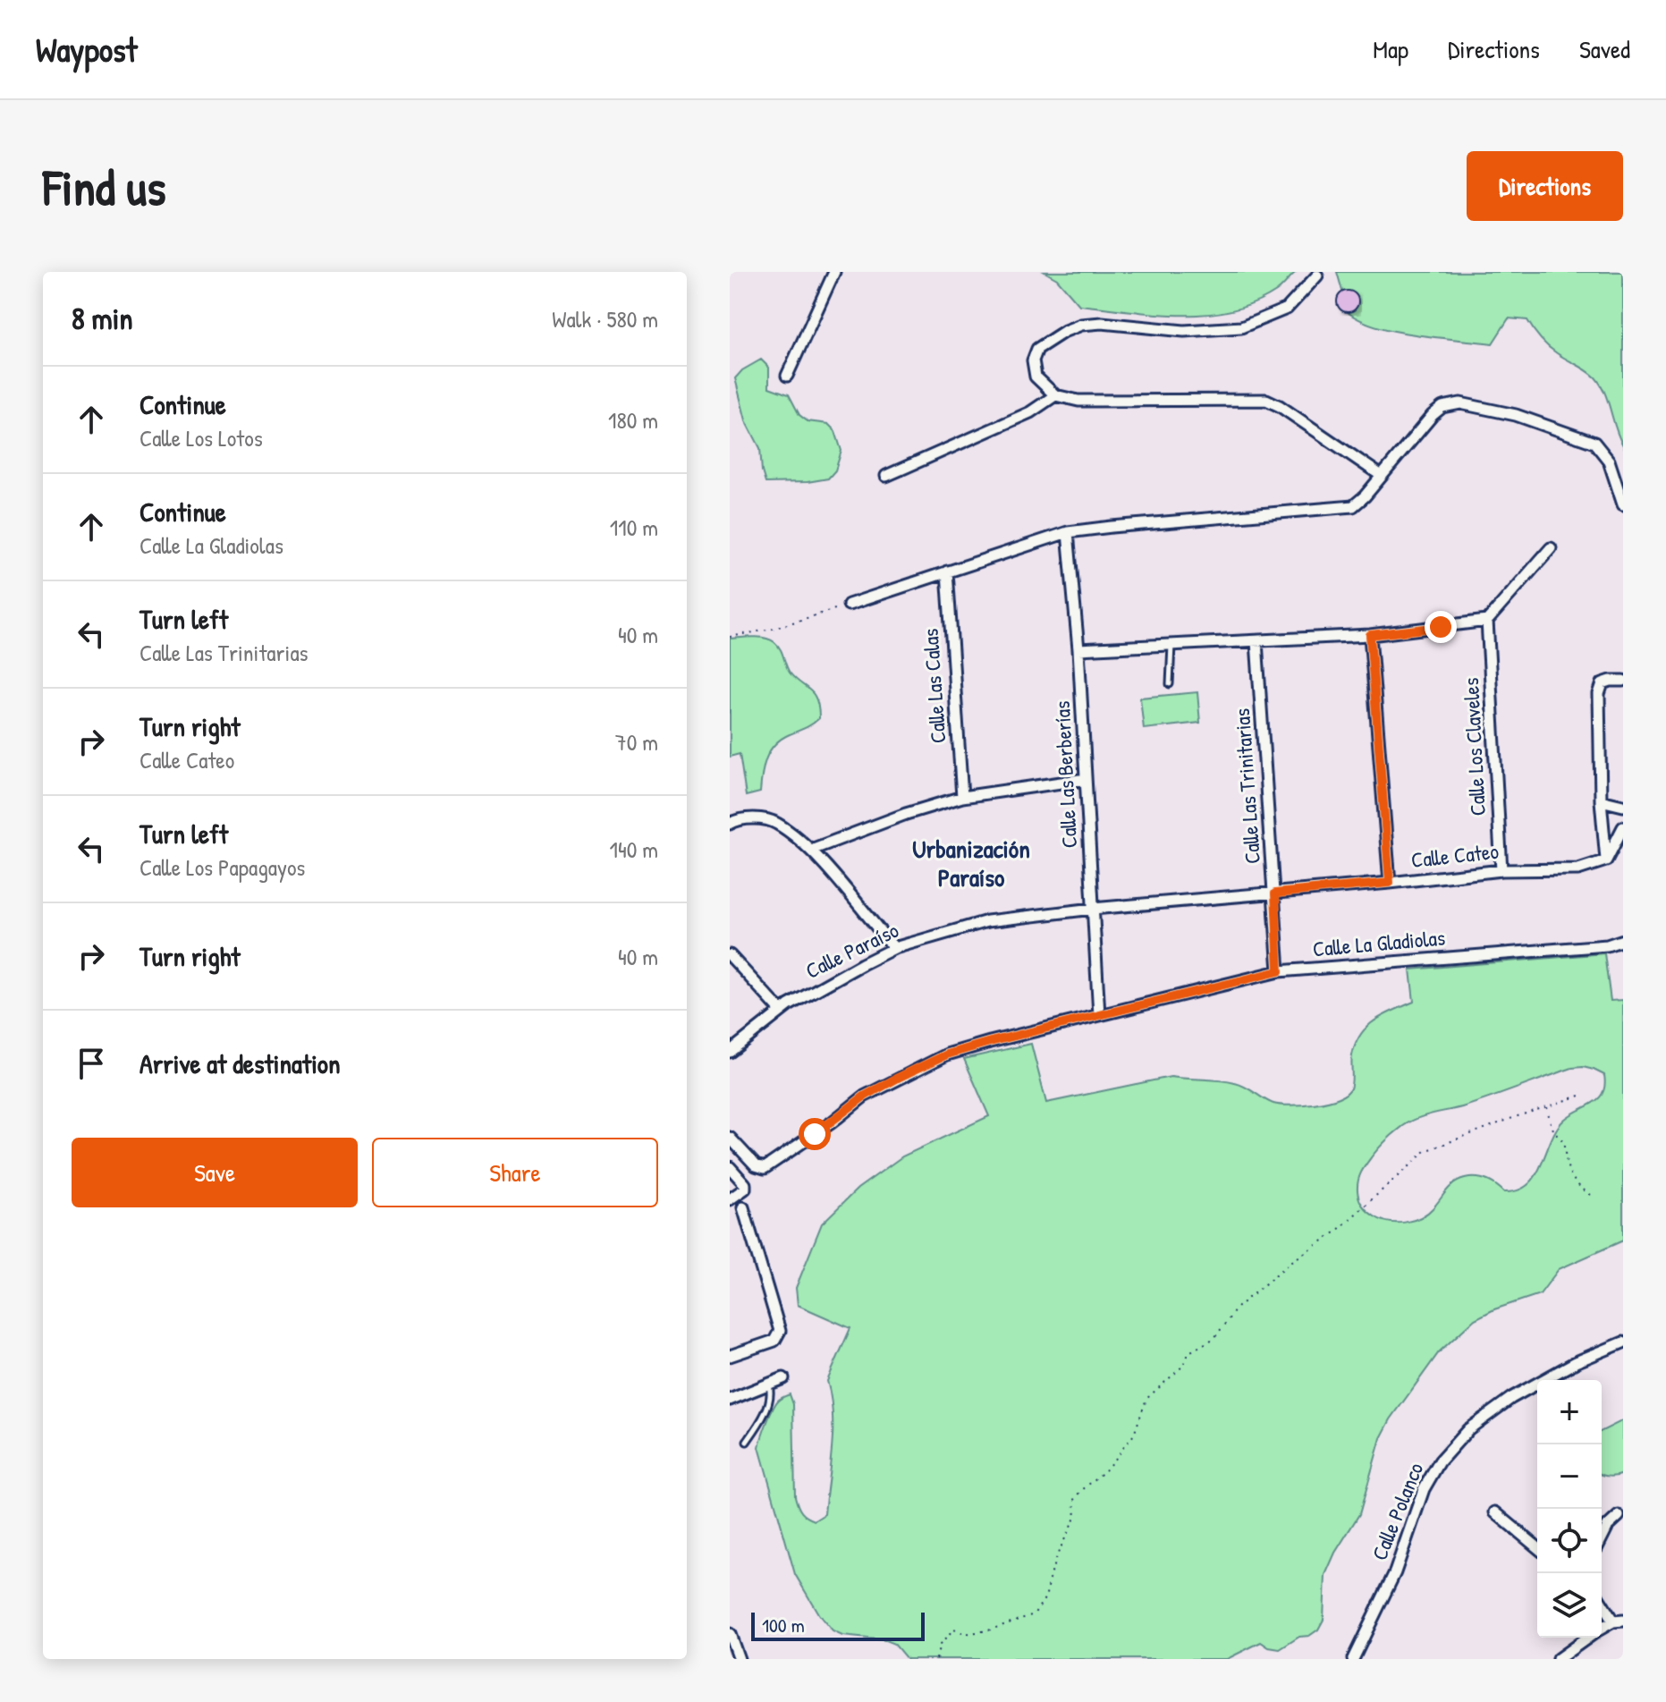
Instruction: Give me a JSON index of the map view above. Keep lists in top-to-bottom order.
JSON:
{
  "streets": {
    "street": [
      "Calle Las Calas",
      "Calle Los Claveles",
      "Calle Las Berberías",
      "Calle Las Trinitarias",
      "Calle Cateo",
      "Calle La Gladiolas",
      "Calle Paraíso",
      "Calle Polanco"
    ]
  },
  "crossings": [
    ["Calle Los Claveles", "Calle Cateo"],
    ["Calle Las Berberías", "Calle Cateo"],
    ["Calle Las Berberías", "Calle La Gladiolas"],
    ["Calle Las Berberías", "Calle Paraíso"],
    ["Calle Las Trinitarias", "Calle Cateo"],
    ["Calle Las Trinitarias", "Calle La Gladiolas"],
    ["Calle Cateo", "Calle Paraíso"]
  ],
  "districts": ["Urbanización Paraíso"],
  "scale_bar": "100 m",
  "page": {
    "header": "Waypost",
    "nav": ["Map", "Directions", "Saved"],
    "buttons": [
      "Directions",
      ["Save", "Share"]
    ],
    "title": "Find us",
    "heading": ["8 min", "Walk · 580 m"],
    "list": [
      ["Continue", "Calle Los Lotos", "180 m"],
      ["Continue", "Calle La Gladiolas", "110 m"],
      ["Turn left", "Calle Las Trinitarias", "40 m"],
      ["Turn right", "Calle Cateo", "70 m"],
      ["Turn left", "Calle Los Papagayos", "140 m"],
      ["Turn right", "40 m"],
      "Arrive at destination"
    ],
    "map_buttons": ["+", "−"],
    "scale": "100 m"
  }
}
